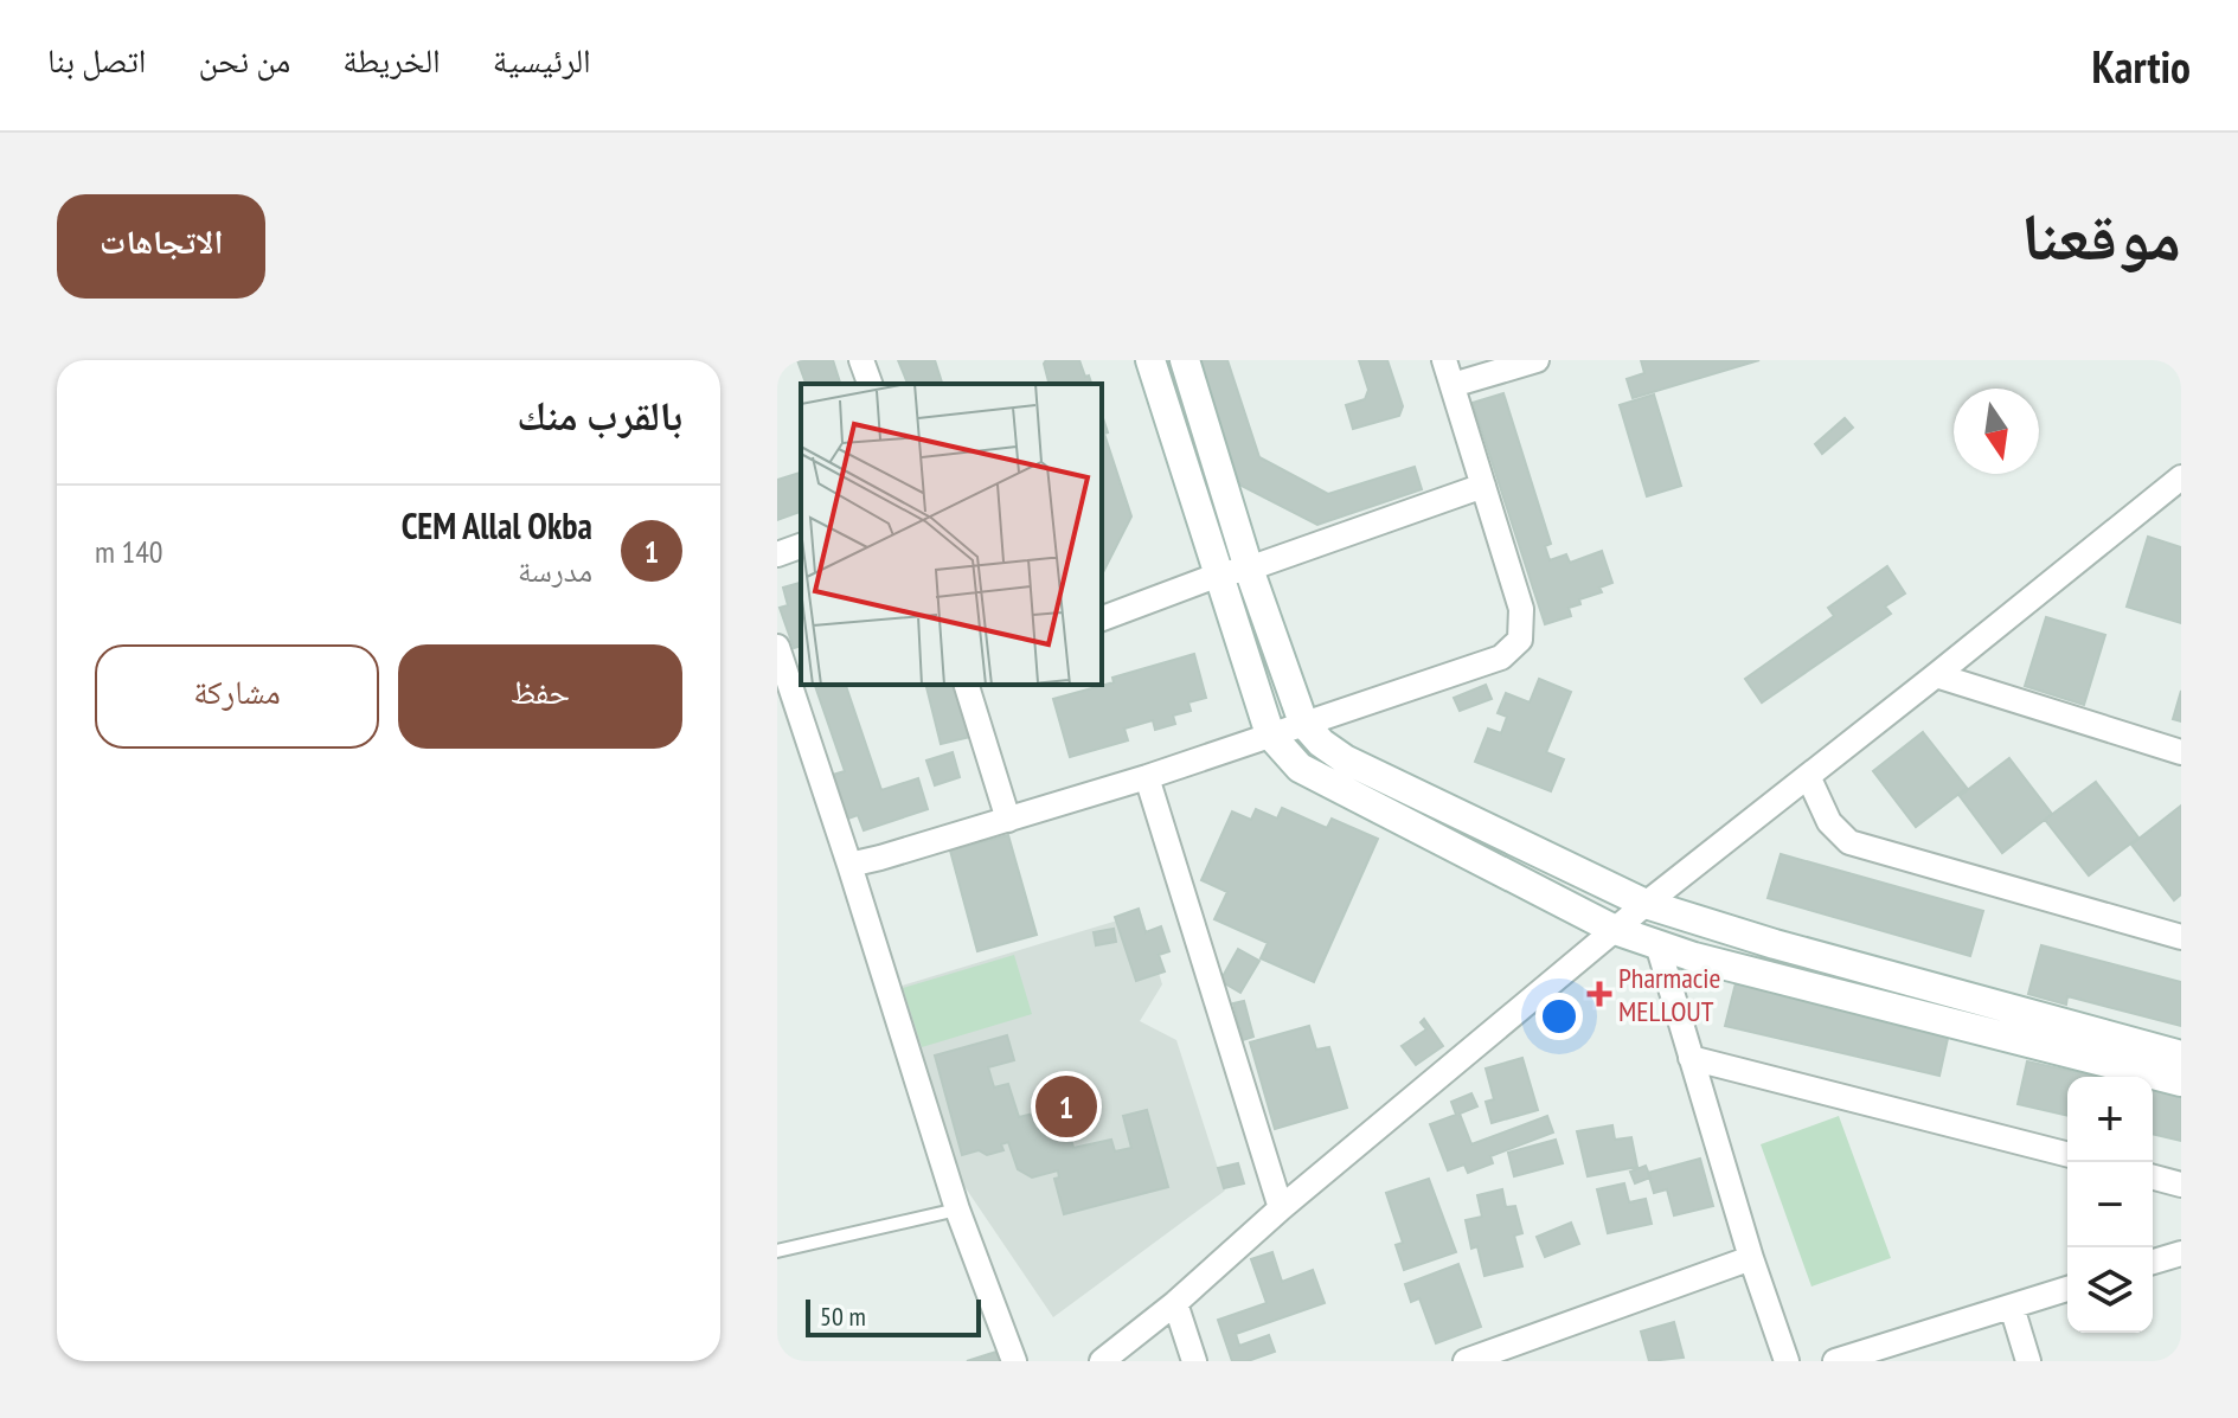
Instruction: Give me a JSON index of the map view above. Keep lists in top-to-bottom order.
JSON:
{
  "places": {
    "health": ["Pharmacie MELLOUT"]
  },
  "scale_bar": "50 m",
  "north": "bottom",
  "page": {
    "header": "Kartio",
    "nav": [
      "الرئيسية",
      "الخريطة",
      "من نحن",
      "اتصل بنا"
    ],
    "title": "موقعنا",
    "buttons": [
      "الاتجاهات",
      ["حفظ", "مشاركة"]
    ],
    "heading": "بالقرب منك",
    "list": [
      {
        "mark": "1",
        "name": "CEM Allal Okba",
        "note": "مدرسة",
        "value": "140 m"
      }
    ],
    "pins": "1",
    "map_buttons": ["+", "−"],
    "scale": "50 m"
  }
}
